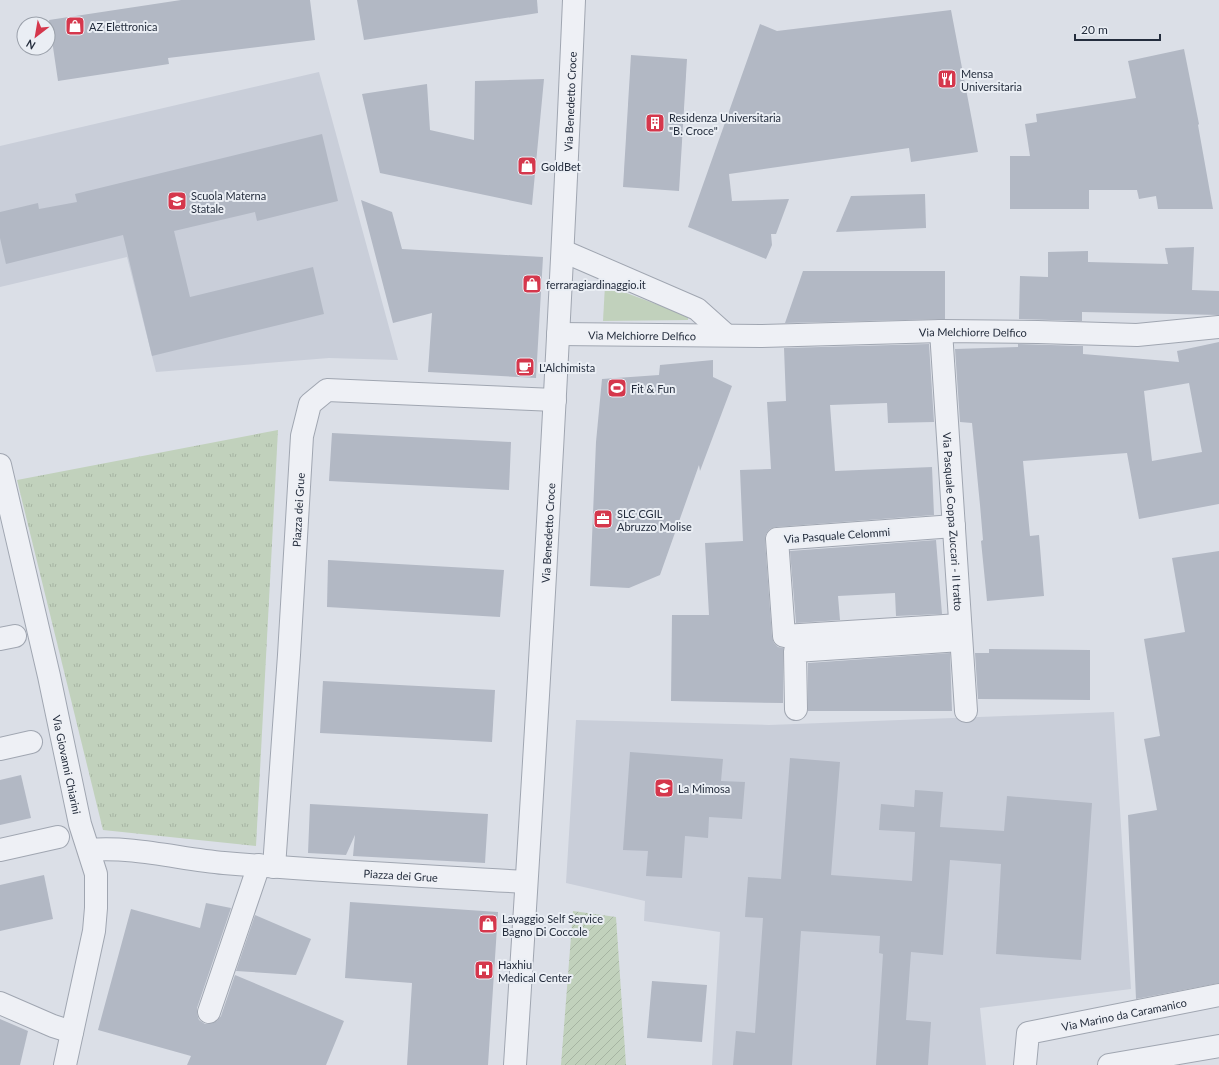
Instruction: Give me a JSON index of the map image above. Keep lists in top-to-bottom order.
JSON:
{
  "streets": {
    "street": [
      "Via Benedetto Croce",
      "Via Melchiorre Delfico",
      "Piazza dei Grue",
      "Via Pasquale Coppa Zuccari - II tratto",
      "Via Pasquale Celommi",
      "Via Giovanni Chiarini",
      "Via Marino da Caramanico"
    ]
  },
  "crossings": [
    ["Via Benedetto Croce", "Via Melchiorre Delfico"],
    ["Via Benedetto Croce", "Piazza dei Grue"],
    ["Via Melchiorre Delfico", "Via Pasquale Coppa Zuccari - II tratto"],
    ["Piazza dei Grue", "Via Giovanni Chiarini"],
    ["Via Pasquale Coppa Zuccari - II tratto", "Via Pasquale Celommi"]
  ],
  "places": {
    "shop": [
      "AZ Elettronica",
      "GoldBet",
      "ferraragiardinaggio.it",
      "Lavaggio Self Service Bagno Di Coccole"
    ],
    "restaurant": ["Mensa Universitaria"],
    "building": ["Residenza Universitaria \"B. Croce\""],
    "school or university": ["Scuola Materna Statale", "La Mimosa"],
    "cafe": ["L'Alchimista"],
    "sports": ["Fit & Fun"],
    "office": ["SLC CGIL Abruzzo Molise"],
    "hospital": ["Haxhiu Medical Center"]
  },
  "scale_bar": "20 m",
  "north": "bottom left"
}
